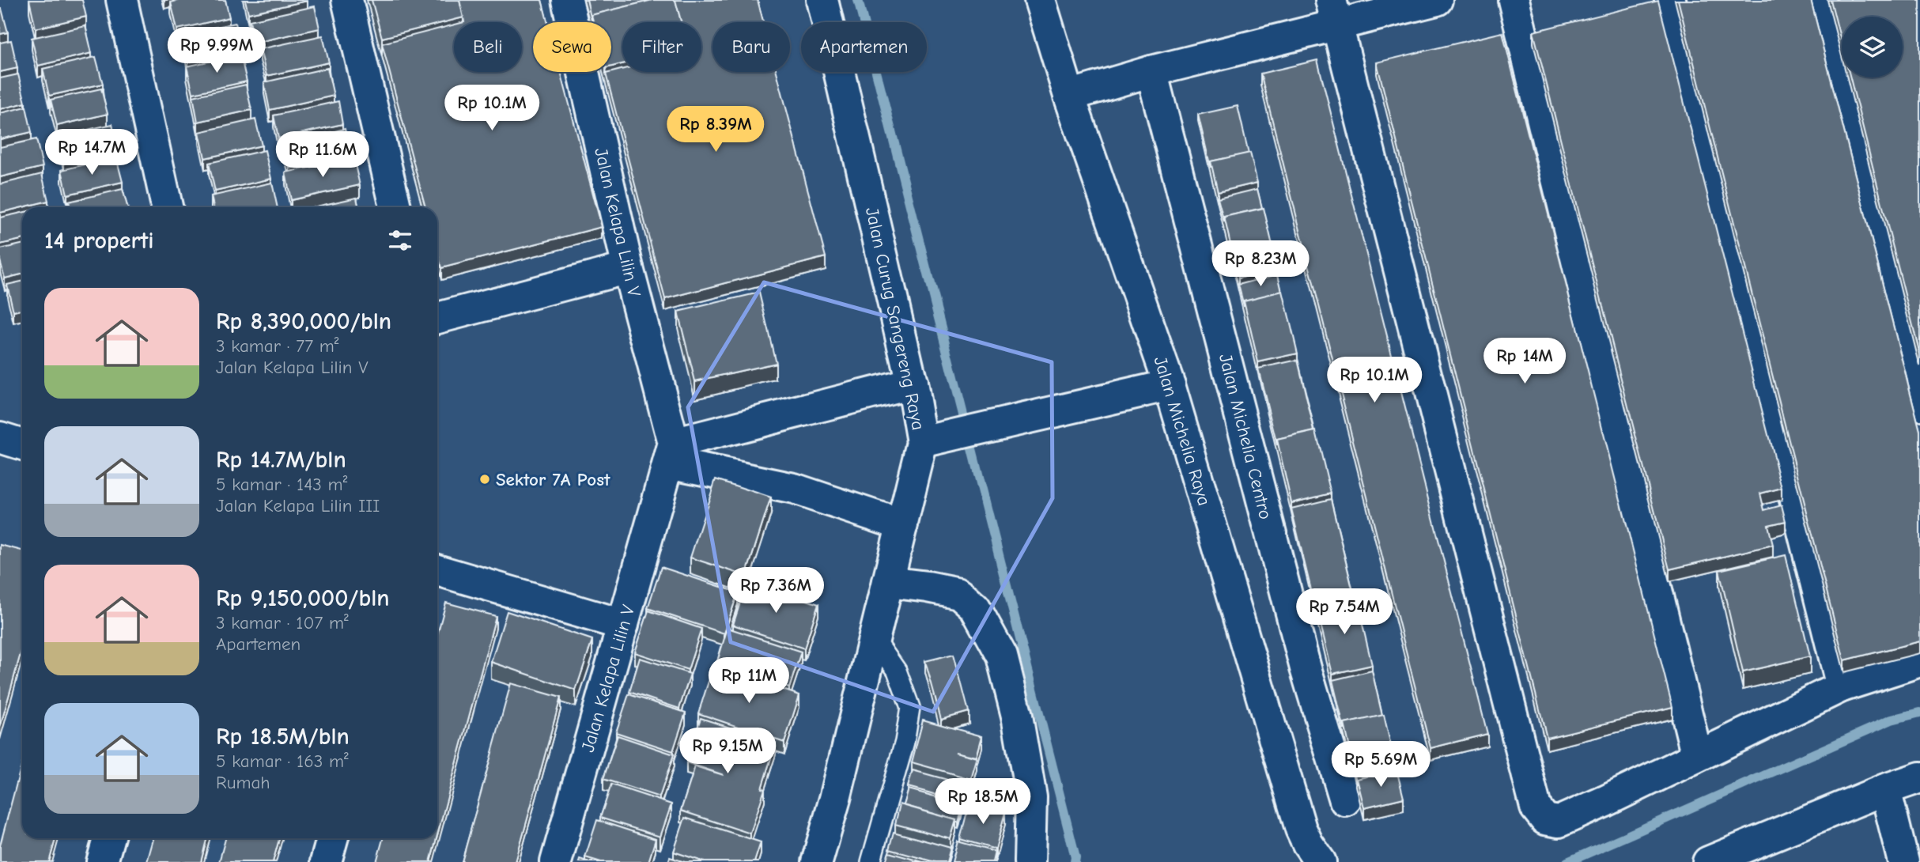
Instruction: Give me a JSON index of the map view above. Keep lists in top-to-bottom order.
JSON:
{
  "streets": {
    "street": [
      "Jalan Kelapa Lilin V",
      "Jalan Curug Sangereng Raya",
      "Jalan Michelia Raya",
      "Jalan Michelia Centro"
    ]
  },
  "places": ["Sektor 7A Post"],
  "page": {
    "chip": [
      "Beli",
      "Sewa",
      "Filter",
      "Baru",
      "Apartemen"
    ],
    "price": [
      "Rp 9.99M",
      "Rp 10.1M",
      "Rp 8.39M",
      "Rp 14.7M",
      "Rp 11.6M",
      "Rp 8.23M",
      "Rp 14M",
      "Rp 10.1M",
      "Rp 7.36M",
      "Rp 7.54M",
      "Rp 11M",
      "Rp 9.15M",
      "Rp 5.69M",
      "Rp 18.5M"
    ],
    "heading": "14 properti",
    "list": [
      {
        "name": "Rp 8,390,000/bln",
        "note": "3 kamar · 77 m² · Jalan Kelapa Lilin V"
      },
      {
        "name": "Rp 14.7M/bln",
        "note": "5 kamar · 143 m² · Jalan Kelapa Lilin III"
      },
      {
        "name": "Rp 9,150,000/bln",
        "note": "3 kamar · 107 m² · Apartemen"
      },
      {
        "name": "Rp 18.5M/bln",
        "note": "5 kamar · 163 m² · Rumah"
      }
    ]
  }
}
